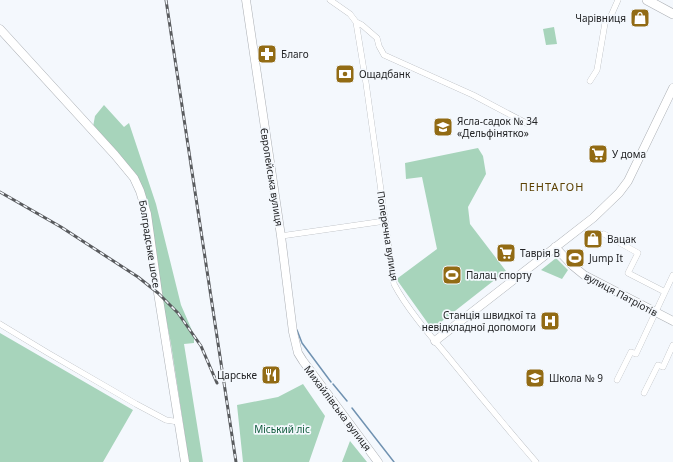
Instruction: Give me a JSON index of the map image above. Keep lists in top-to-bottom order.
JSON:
{
  "streets": {
    "main road": [
      "Європейська вулиця",
      "Болградське шосе",
      "вулиця Патріотів",
      "Михайлівська вулиця"
    ],
    "street": ["Поперечна вулиця"]
  },
  "crossings": [
    ["Європейська вулиця", "Михайлівська вулиця"]
  ],
  "districts": ["ПЕНТАГОН"],
  "parks": ["Міський ліс"],
  "places": {
    "shop": ["Чарівниця", "Вацак"],
    "pharmacy": ["Благо"],
    "bank": ["Ощадбанк"],
    "school or university": ["Ясла-садок № 34 «Дельфінятко»", "Школа № 9"],
    "supermarket": ["У дома", "Таврія В"],
    "sports": ["Jump It", "Палац спорту"],
    "hospital": ["Станція швидкої та невідкладної допомоги"],
    "restaurant": ["Царське"]
  }
}
